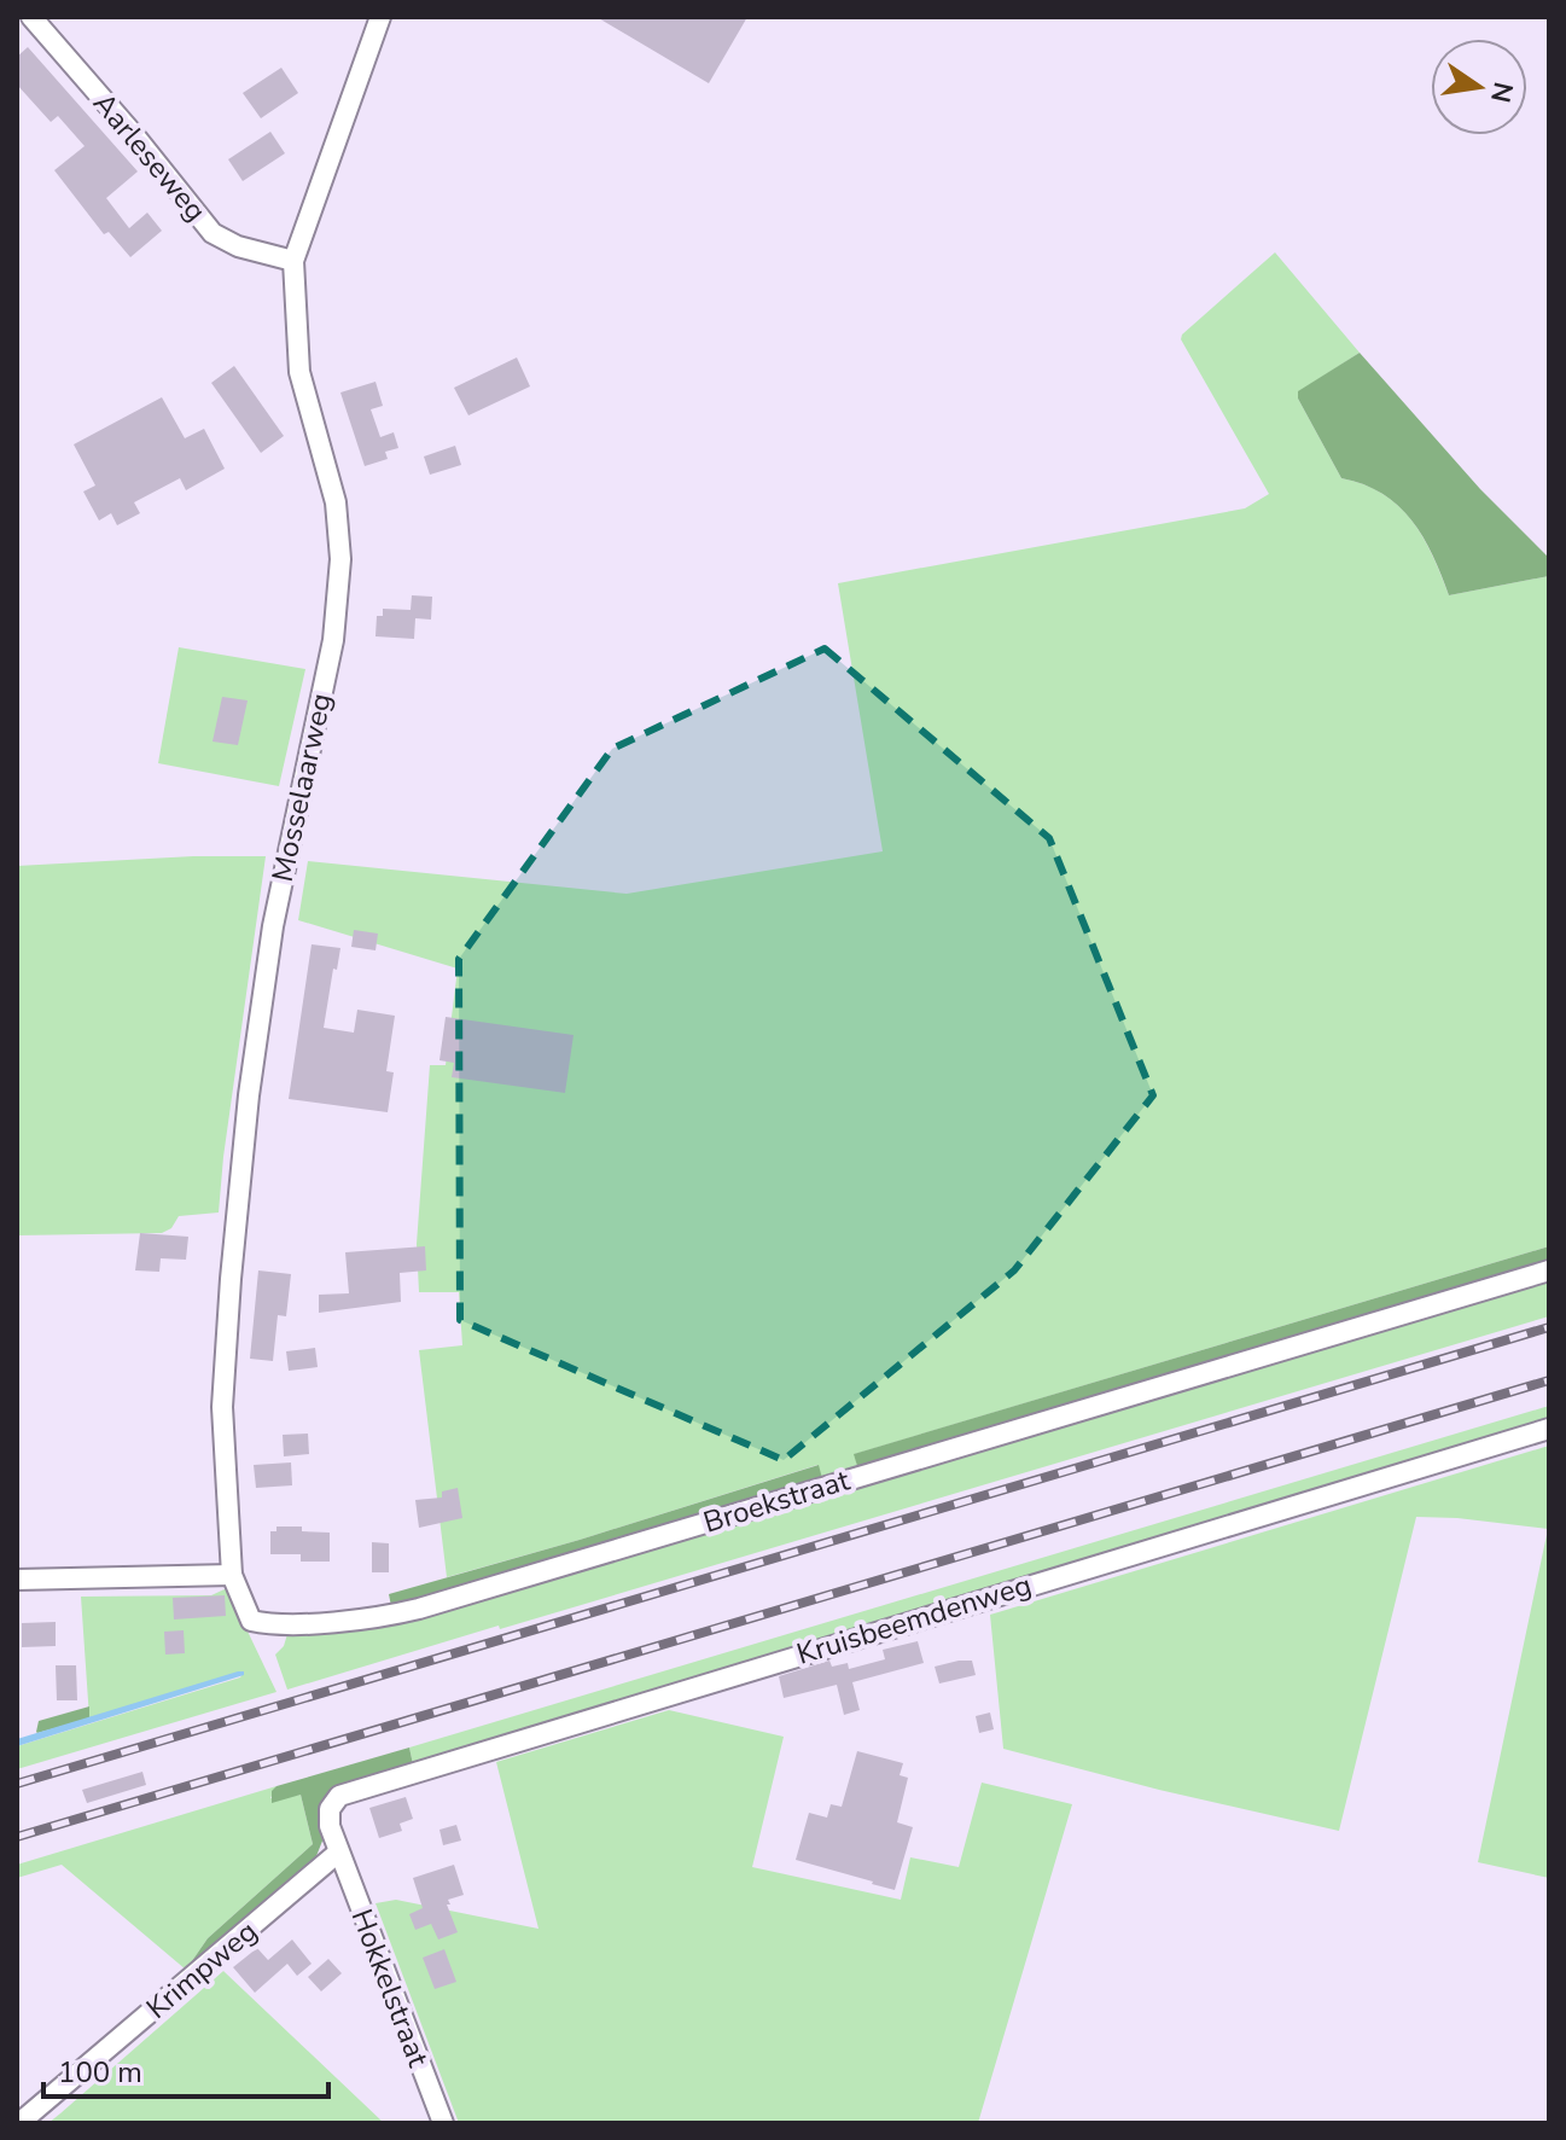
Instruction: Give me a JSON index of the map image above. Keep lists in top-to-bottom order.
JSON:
{
  "streets": {
    "street": [
      "Aarleseweg",
      "Mosselaarweg",
      "Broekstraat",
      "Kruisbeemdenweg",
      "Krimpweg",
      "Hokkelstraat"
    ]
  },
  "crossings": [
    ["Aarleseweg", "Mosselaarweg"],
    ["Mosselaarweg", "Broekstraat"],
    ["Kruisbeemdenweg", "Krimpweg"],
    ["Kruisbeemdenweg", "Hokkelstraat"],
    ["Krimpweg", "Hokkelstraat"]
  ],
  "scale_bar": "100 m",
  "north": "right"
}
